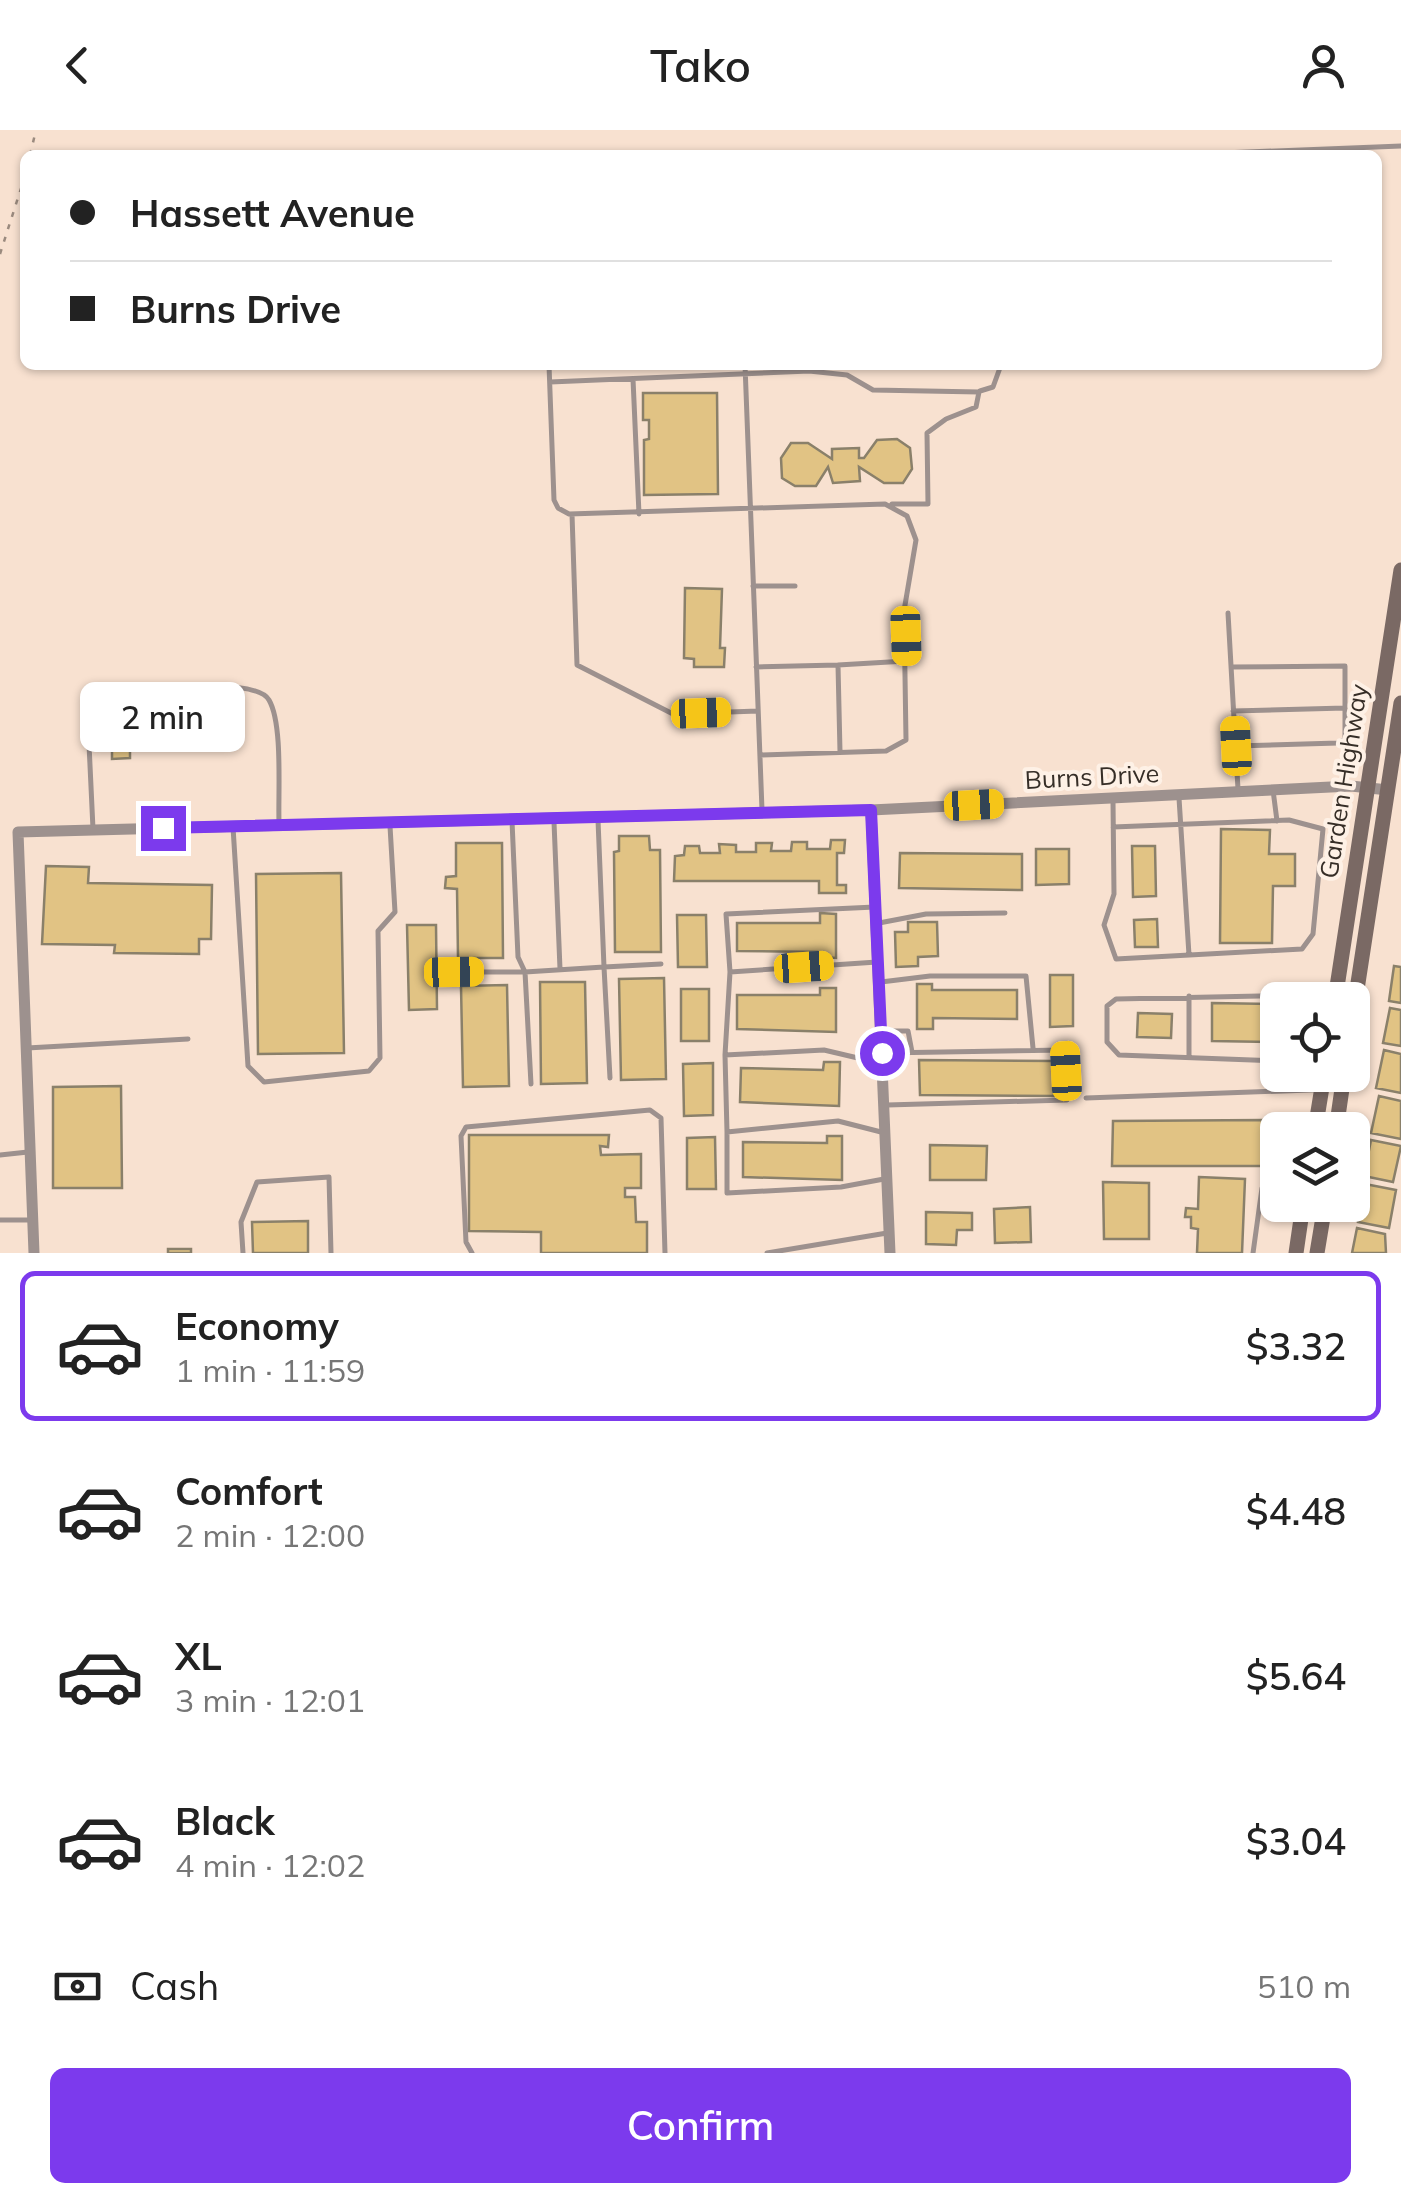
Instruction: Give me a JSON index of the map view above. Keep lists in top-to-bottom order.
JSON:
{
  "streets": {
    "main road": ["Garden Highway"],
    "street": ["Burns Drive"]
  },
  "crossings": [
    ["Burns Drive", "Garden Highway"]
  ],
  "page": {
    "header": "Tako",
    "banner": ["Hassett Avenue", "Burns Drive"],
    "bubble": "2 min",
    "list": [
      {
        "name": "Economy",
        "note": "1 min · 11:59",
        "value": "$3.32"
      },
      {
        "name": "Comfort",
        "note": "2 min · 12:00",
        "value": "$4.48"
      },
      {
        "name": "XL",
        "note": "3 min · 12:01",
        "value": "$5.64"
      },
      {
        "name": "Black",
        "note": "4 min · 12:02",
        "value": "$3.04"
      }
    ],
    "pay": ["Cash", "510 m"],
    "buttons": "Confirm"
  }
}
